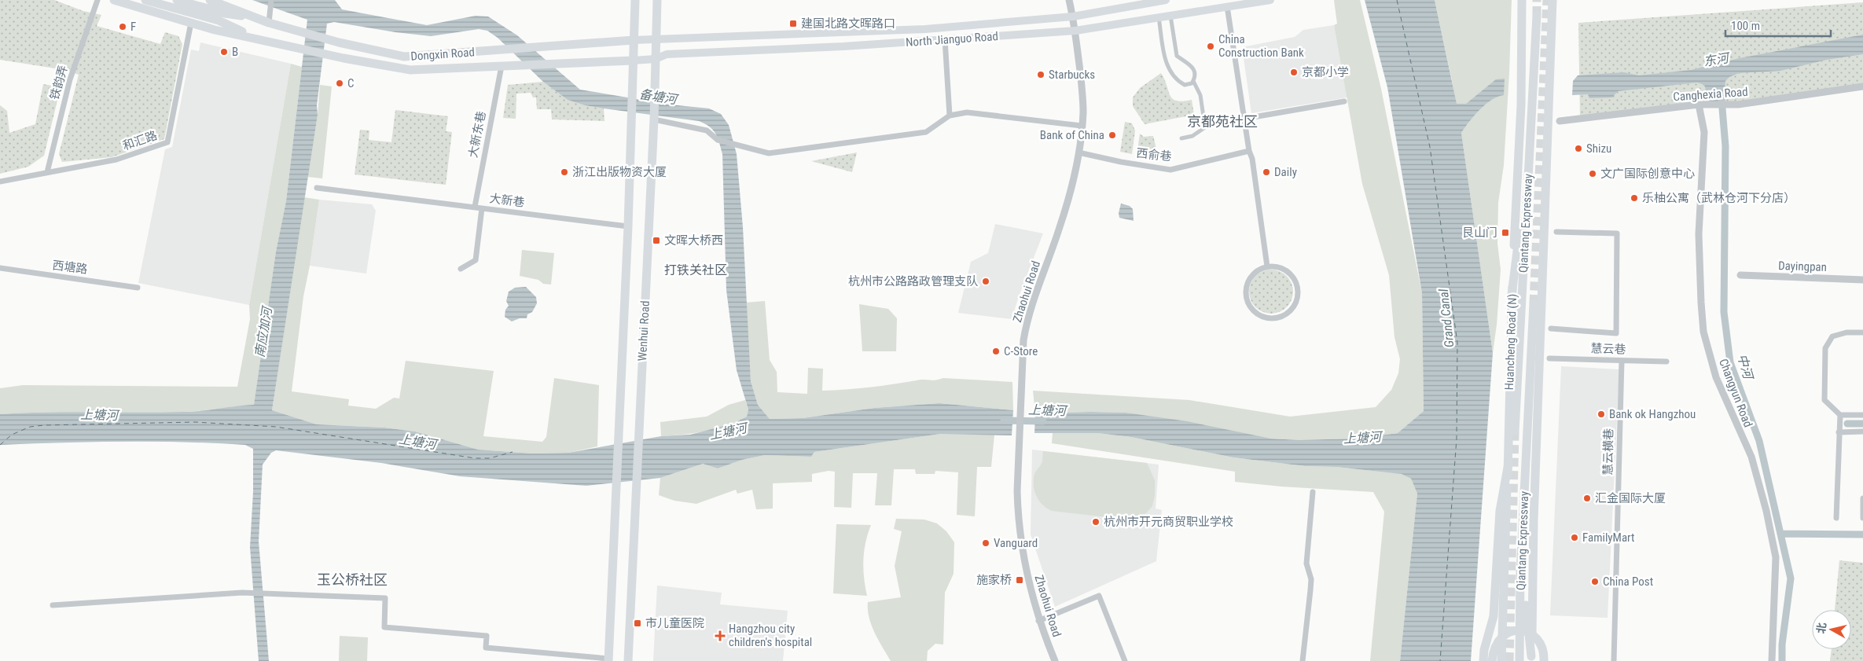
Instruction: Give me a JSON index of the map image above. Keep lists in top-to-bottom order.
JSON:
{
  "streets": {
    "main road": [
      "North Jianguo Road",
      "Dongxin Road",
      "Qiantang Expressway",
      "Wenhui Road",
      "Huancheng Road (N)"
    ],
    "street": [
      "铁韵弄",
      "Canghexia Road",
      "大新东巷",
      "和汇路",
      "西俞巷",
      "大新巷",
      "Dayingpan",
      "西塘路",
      "Zhaohui Road",
      "慧云巷",
      "Changyun Road",
      "慧云横巷"
    ]
  },
  "crossings": [
    ["North Jianguo Road", "Dongxin Road"],
    ["North Jianguo Road", "Zhaohui Road"],
    ["North Jianguo Road", "Wenhui Road"],
    ["Dongxin Road", "大新东巷"],
    ["Dongxin Road", "和汇路"],
    ["Dongxin Road", "Wenhui Road"],
    ["铁韵弄", "和汇路"],
    ["Canghexia Road", "Changyun Road"],
    ["大新东巷", "大新巷"],
    ["西俞巷", "Zhaohui Road"],
    ["大新巷", "Wenhui Road"],
    ["慧云巷", "慧云横巷"]
  ],
  "districts": ["京都苑社区", "打铁关社区", "玉公桥社区"],
  "water": [
    "东河",
    "备塘河",
    "Grand Canal",
    "南应加河",
    "中河",
    "上塘河"
  ],
  "places": {
    "transit": [
      "建国北路文晖路口",
      "艮山门",
      "文晖大桥西",
      "施家桥",
      "市儿童医院"
    ],
    "other": [
      "F",
      "China Construction Bank",
      "B",
      "京都小学",
      "Starbucks",
      "C",
      "Bank of China",
      "Shizu",
      "浙江出版物资大厦",
      "Daily",
      "文广国际创意中心",
      "乐柚公寓（武林仓河下分店）",
      "杭州市公路路政管理支队",
      "C-Store",
      "Bank ok Hangzhou",
      "汇金国际大厦",
      "杭州市开元商贸职业学校",
      "FamilyMart",
      "Vanguard",
      "China Post"
    ],
    "health": ["Hangzhou city children's hospital"]
  },
  "scale_bar": "100 m",
  "north": "left"
}
